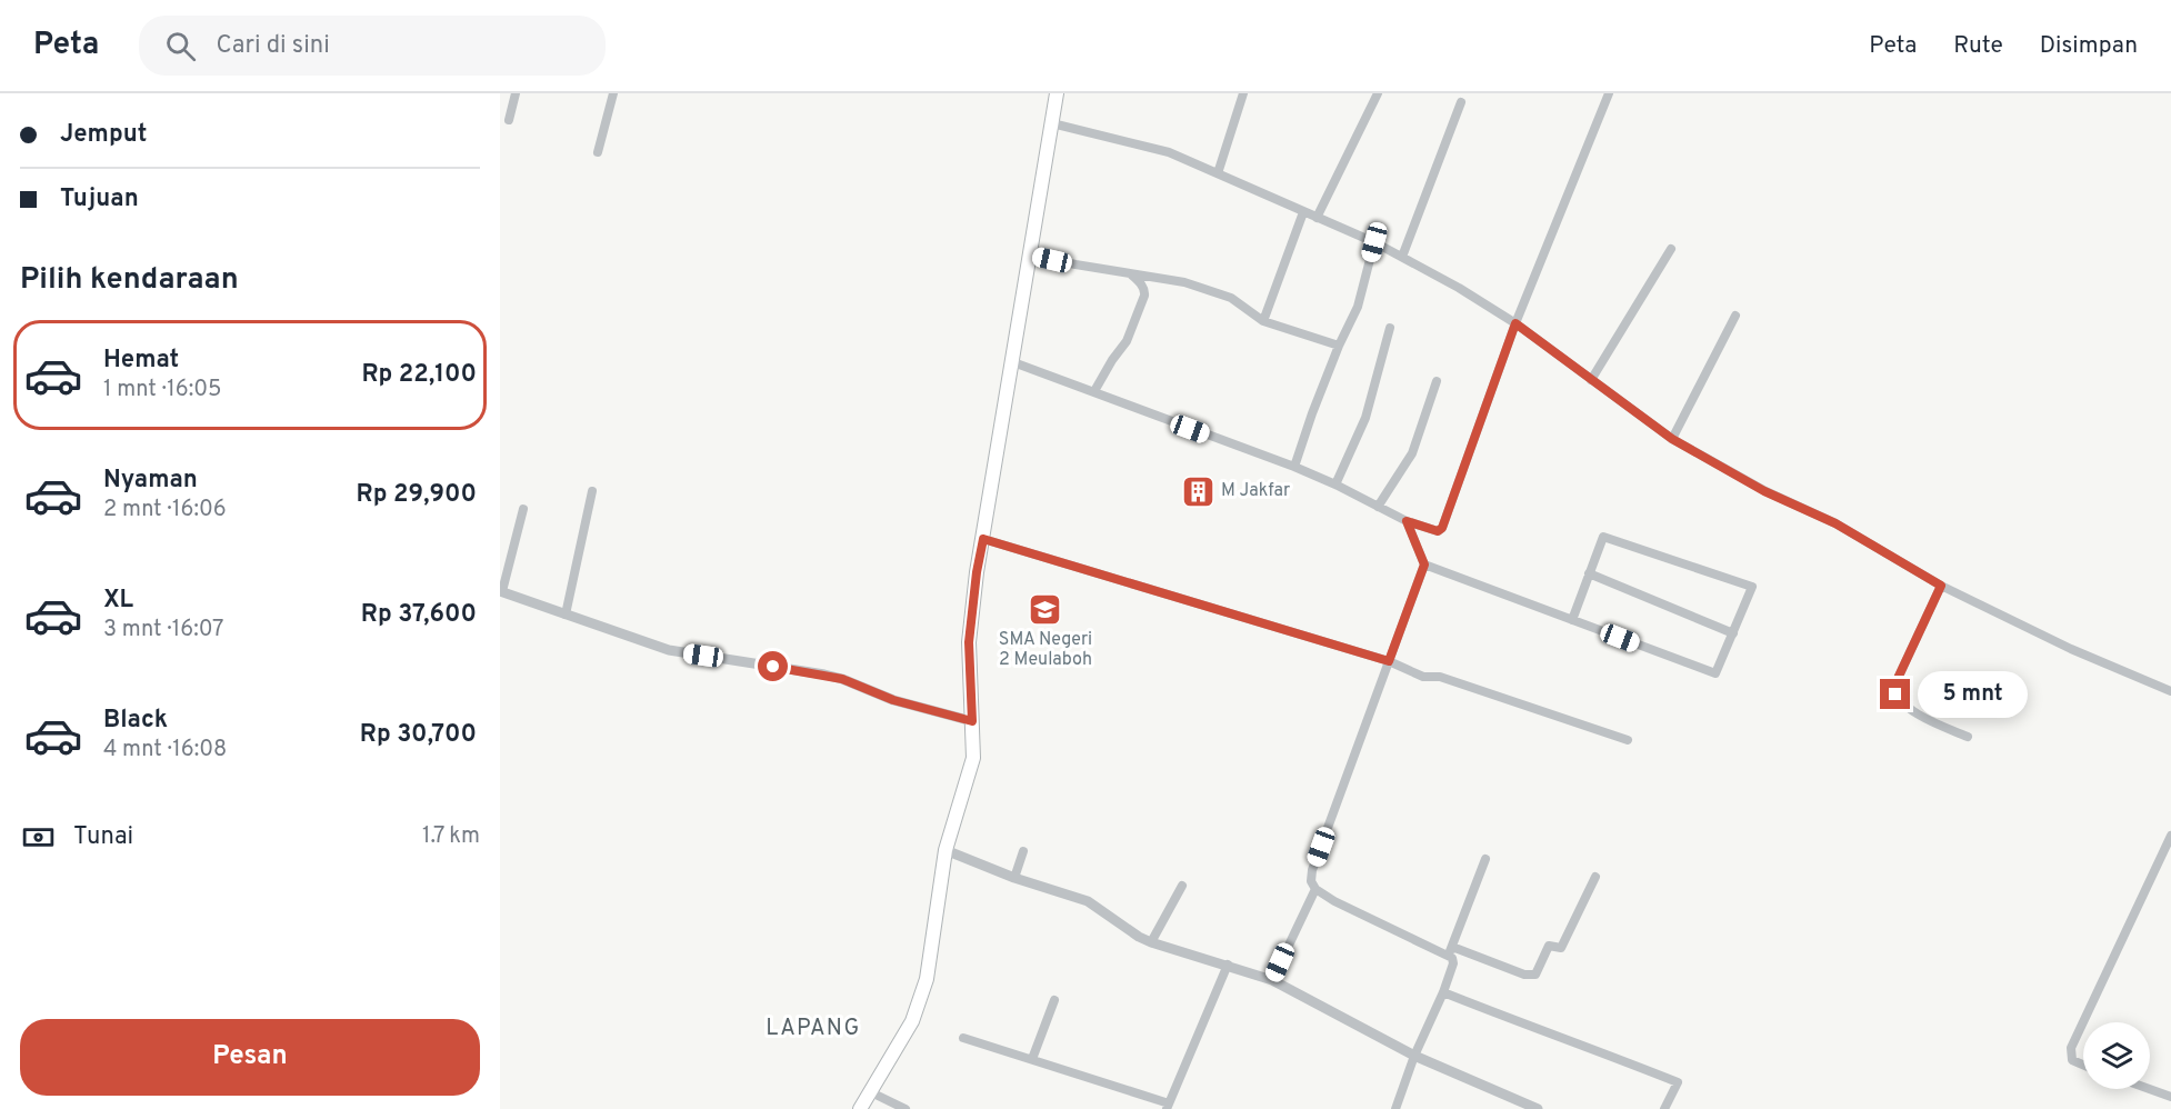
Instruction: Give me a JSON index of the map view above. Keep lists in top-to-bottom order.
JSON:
{
  "districts": ["LAPANG"],
  "places": {
    "building": ["M Jakfar"],
    "school or university": ["SMA Negeri 2 Meulaboh"]
  },
  "page": {
    "header": "Peta",
    "search": "Cari di sini",
    "nav": ["Peta", "Rute", "Disimpan"],
    "banner": ["Jemput", "Tujuan"],
    "heading": "Pilih kendaraan",
    "list": [
      {
        "name": "Hemat",
        "note": "1 mnt · 16:05",
        "value": "Rp 22,100"
      },
      {
        "name": "Nyaman",
        "note": "2 mnt · 16:06",
        "value": "Rp 29,900"
      },
      {
        "name": "XL",
        "note": "3 mnt · 16:07",
        "value": "Rp 37,600"
      },
      {
        "name": "Black",
        "note": "4 mnt · 16:08",
        "value": "Rp 30,700"
      }
    ],
    "bubble": "5 mnt",
    "pay": ["Tunai", "1.7 km"],
    "buttons": "Pesan"
  }
}
